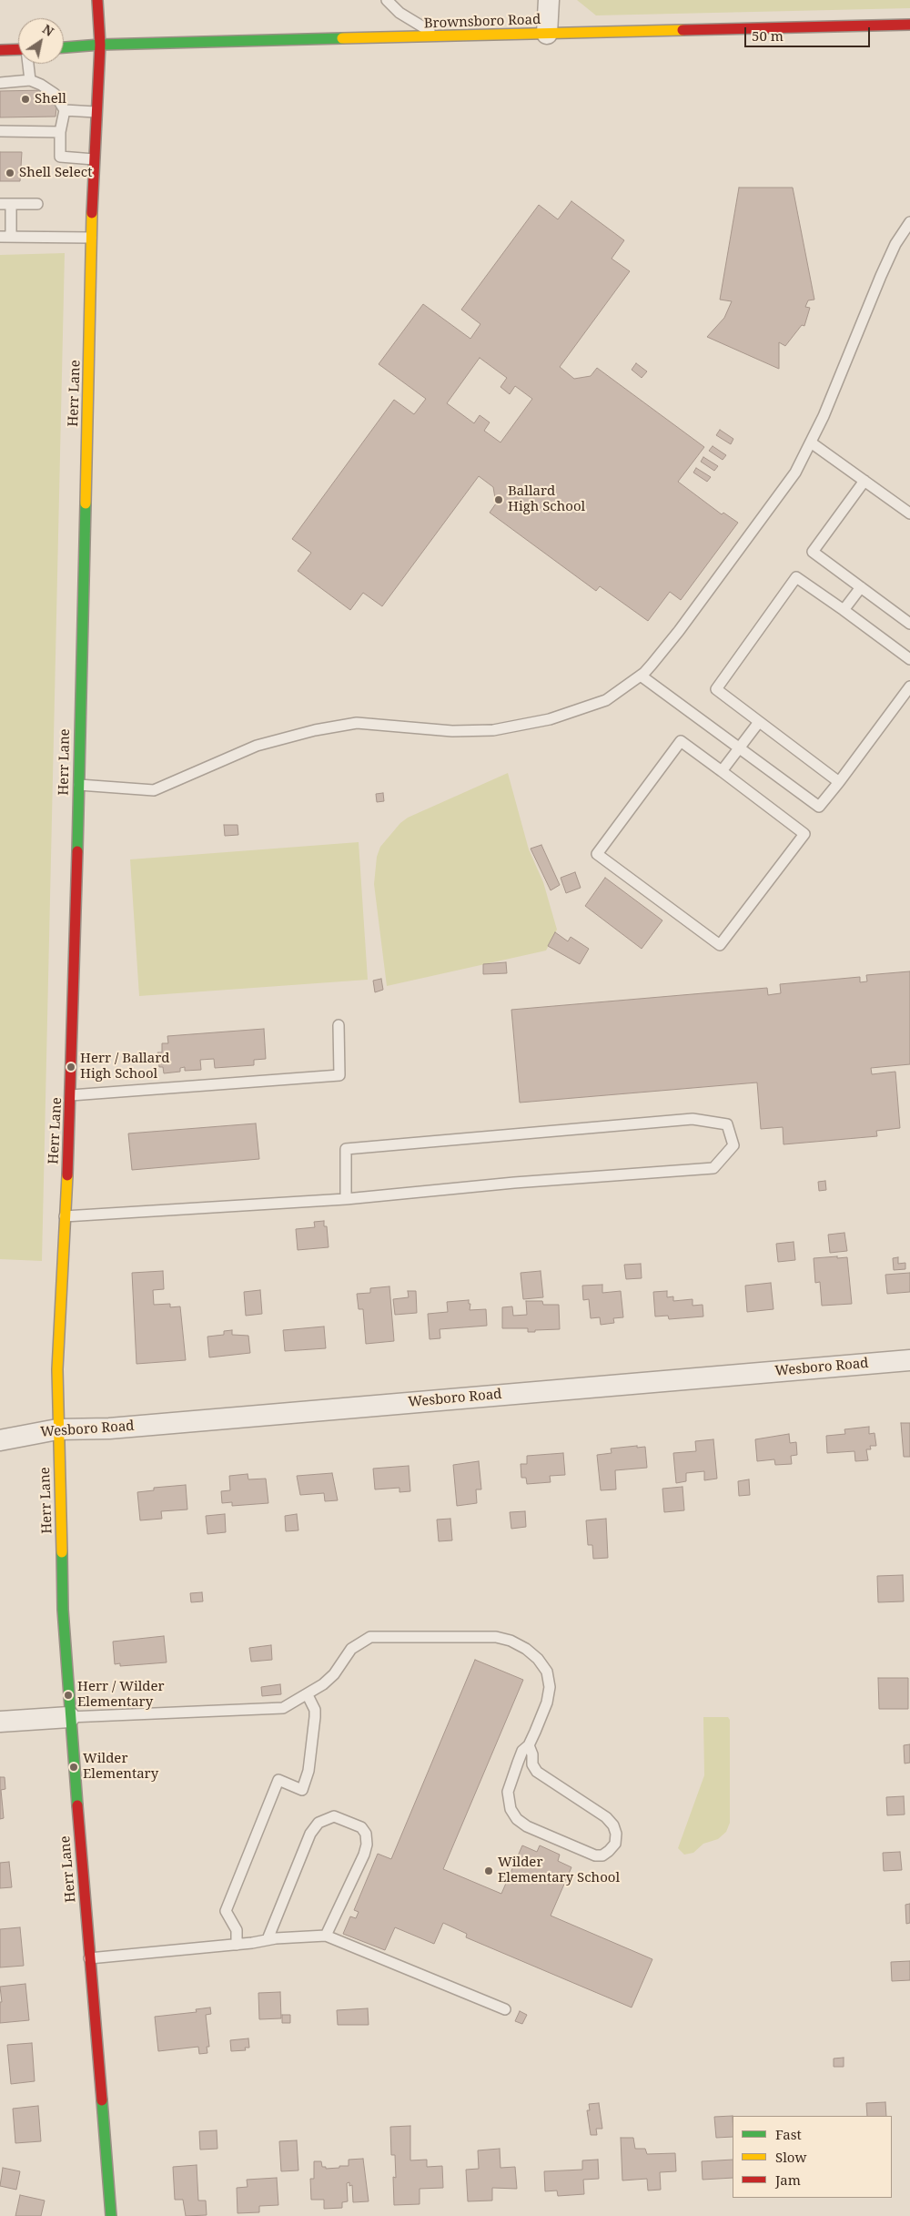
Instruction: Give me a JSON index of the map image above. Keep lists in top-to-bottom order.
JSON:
{
  "streets": {
    "main road": ["Brownsboro Road", "Herr Lane"],
    "street": ["Wesboro Road"]
  },
  "crossings": [
    ["Brownsboro Road", "Herr Lane"],
    ["Herr Lane", "Wesboro Road"]
  ],
  "places": [
    "Shell",
    "Shell Select",
    "Ballard High School",
    "Herr / Ballard High School",
    "Herr / Wilder Elementary",
    "Wilder Elementary",
    "Wilder Elementary School"
  ],
  "legend": ["Fast", "Slow", "Jam"],
  "scale_bar": "50 m",
  "north": "top right"
}
